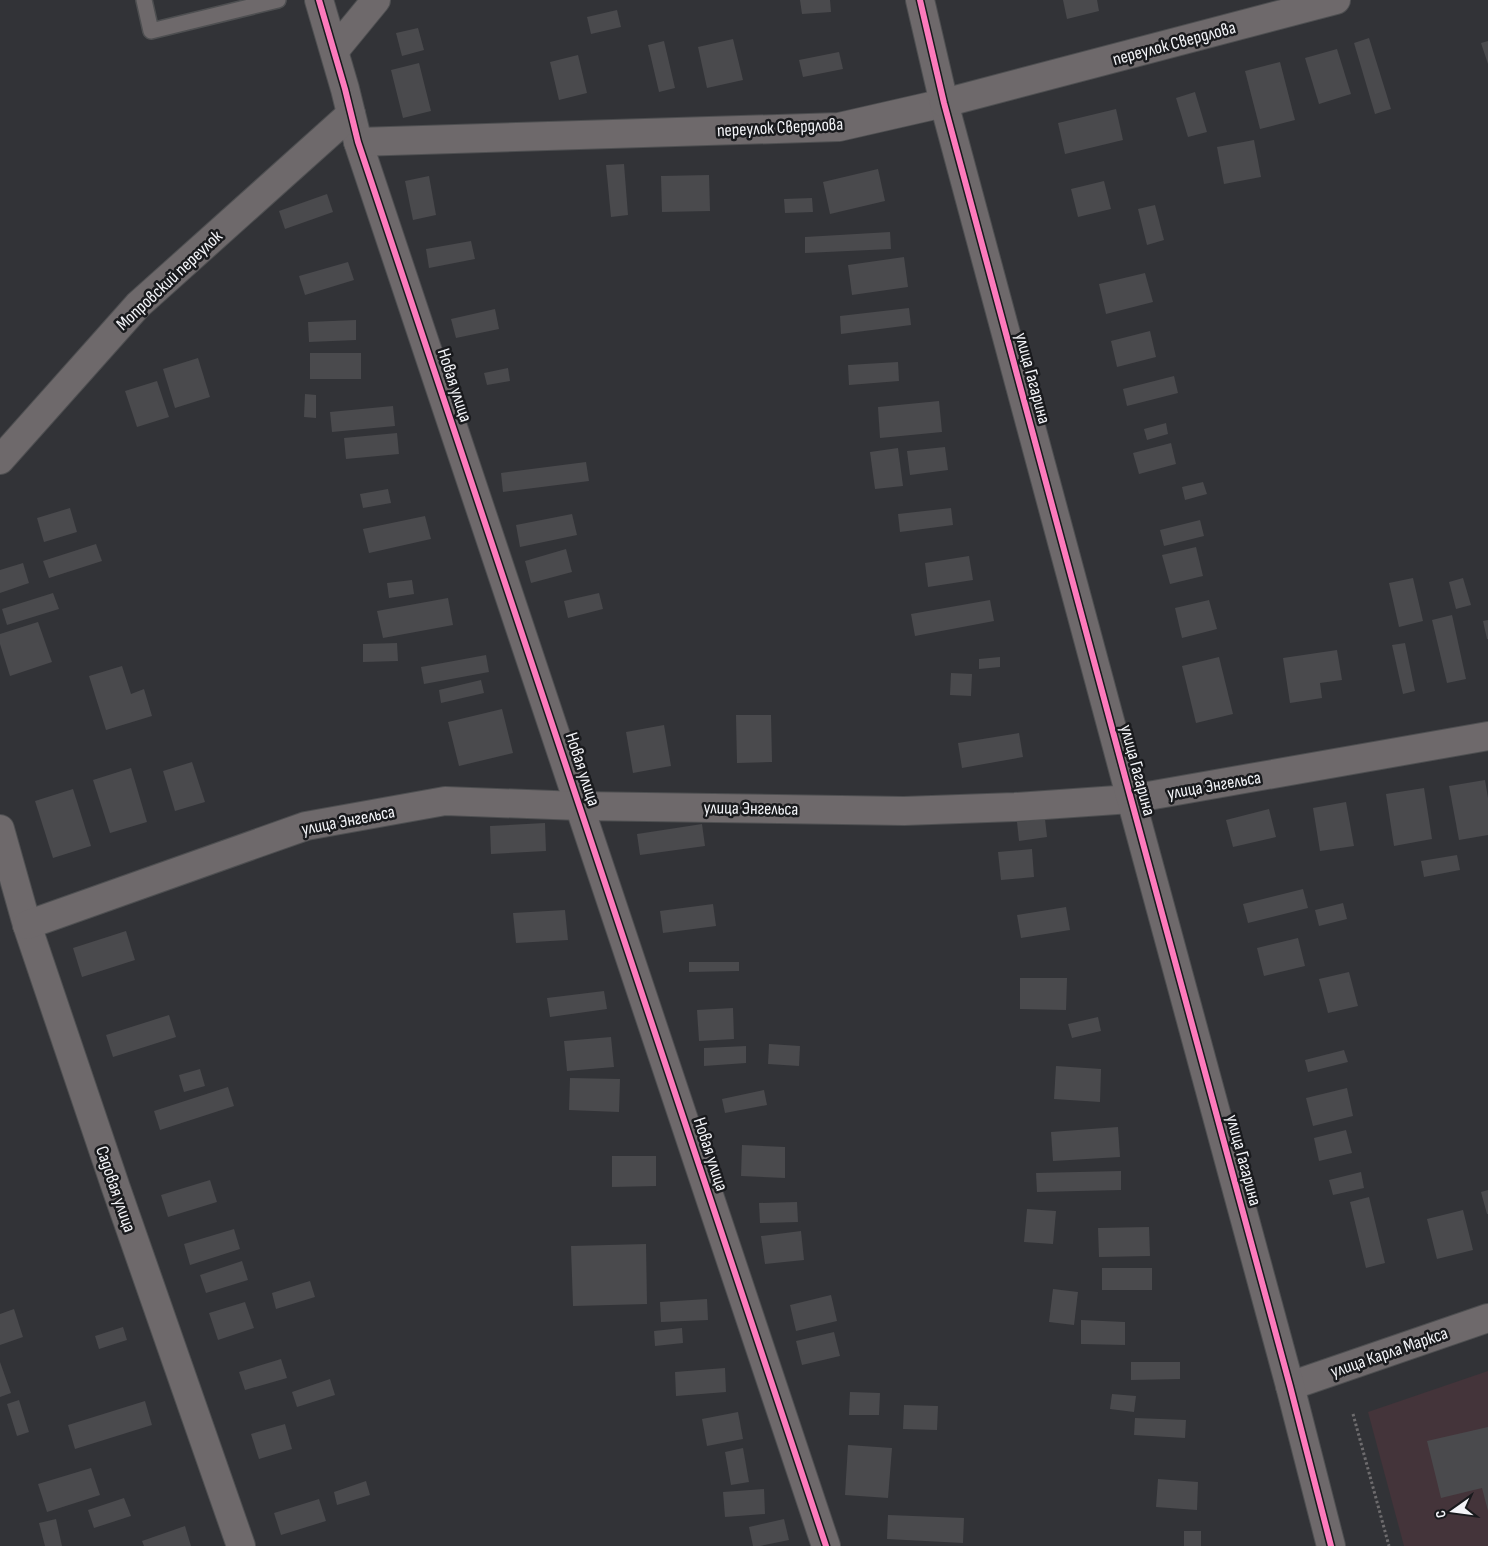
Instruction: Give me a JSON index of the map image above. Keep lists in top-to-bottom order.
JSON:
{
  "streets": {
    "street": [
      "переулок Свердлова",
      "Мопровский переулок",
      "улица Гагарина",
      "Новая улица",
      "улица Энгельса",
      "Садовая улица",
      "улица Карла Маркса"
    ]
  },
  "crossings": [
    ["переулок Свердлова", "улица Гагарина"],
    ["переулок Свердлова", "Новая улица"],
    ["Мопровский переулок", "Новая улица"],
    ["улица Гагарина", "улица Энгельса"],
    ["улица Гагарина", "улица Карла Маркса"],
    ["Новая улица", "улица Энгельса"],
    ["улица Энгельса", "Садовая улица"]
  ],
  "north": "left"
}
